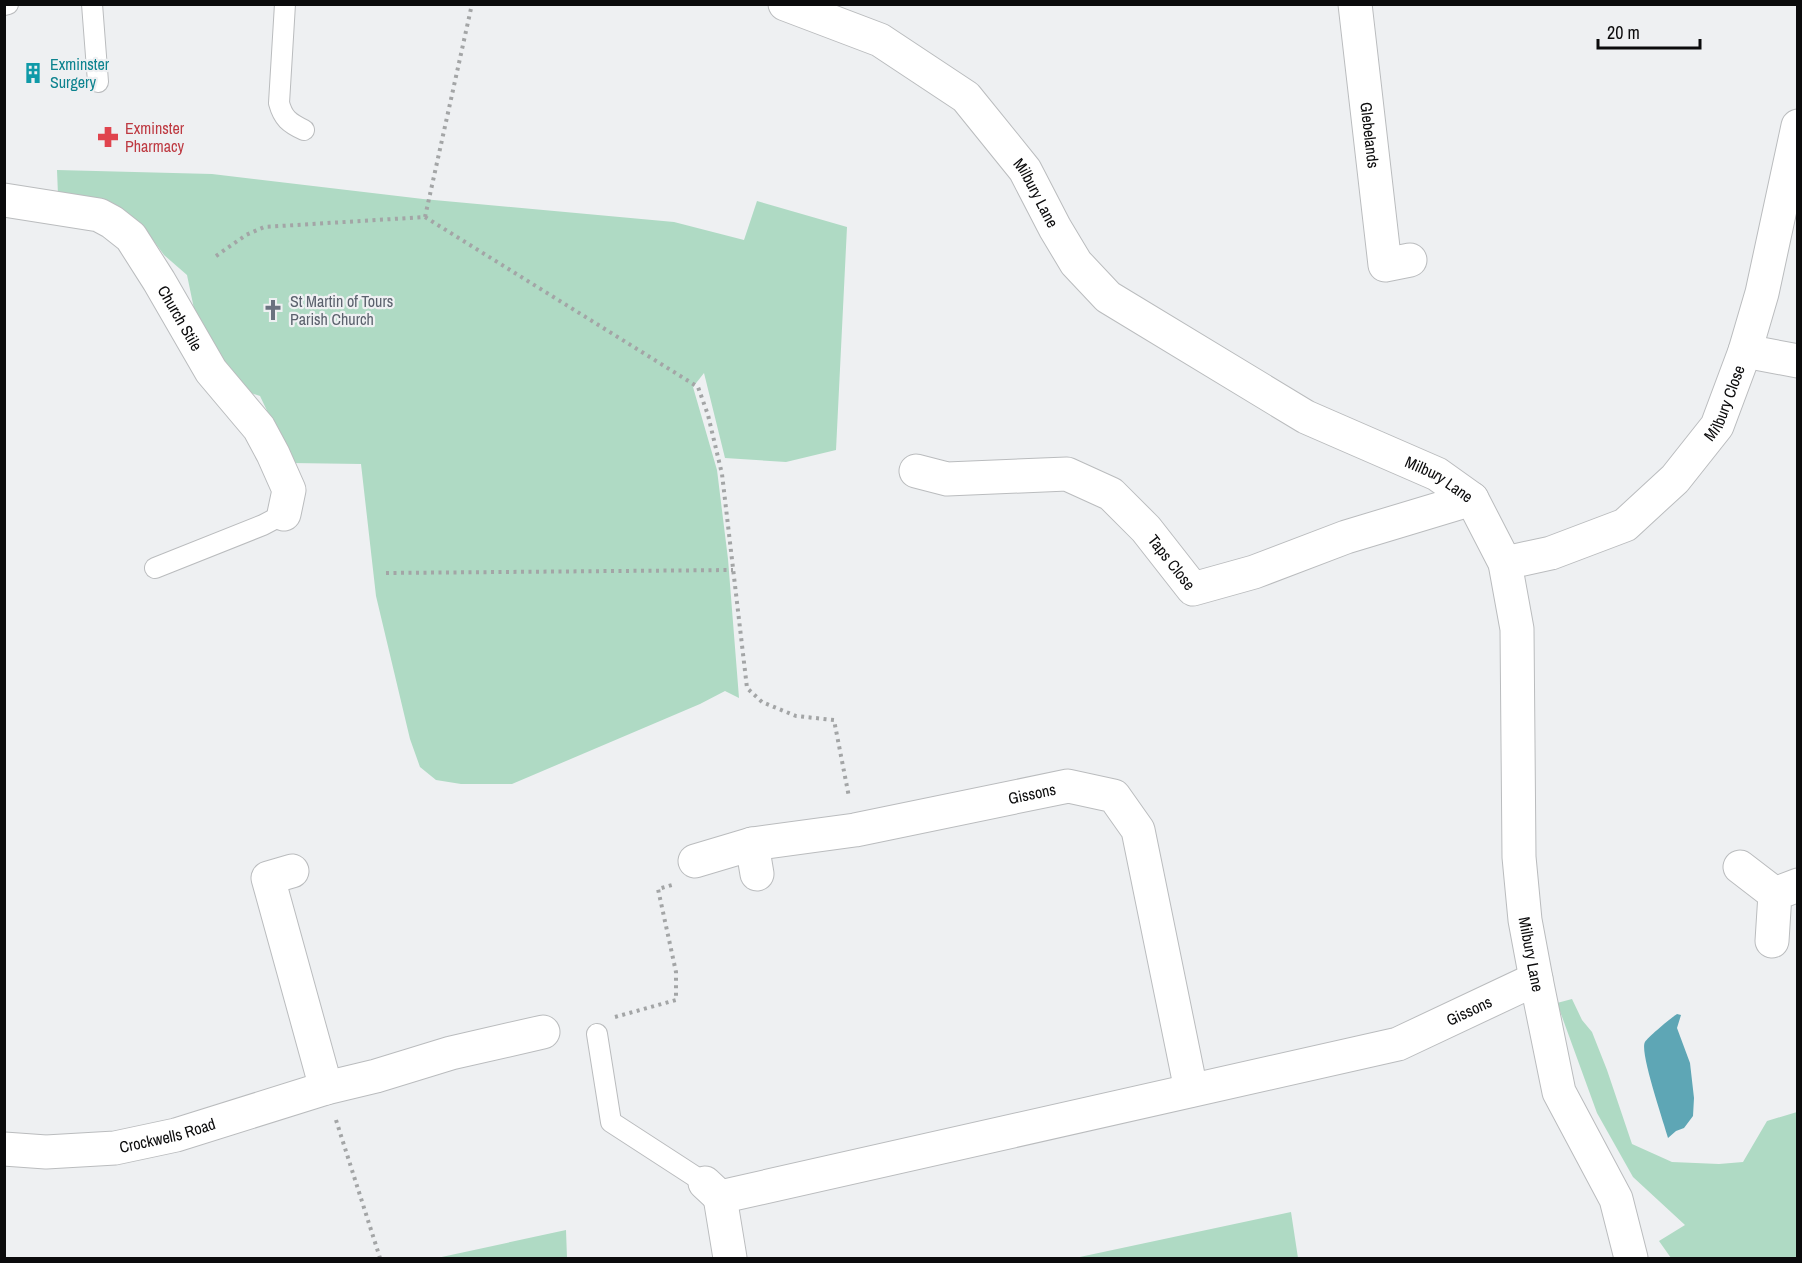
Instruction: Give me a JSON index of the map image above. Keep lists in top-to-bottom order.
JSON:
{
  "streets": {
    "street": [
      "Glebelands",
      "Milbury Lane",
      "Church Stile",
      "Milbury Close",
      "Taps Close",
      "Gissons",
      "Crockwells Road"
    ]
  },
  "crossings": [
    ["Milbury Lane", "Milbury Close"],
    ["Milbury Lane", "Taps Close"],
    ["Milbury Lane", "Gissons"]
  ],
  "places": {
    "building": ["Exminster Surgery"],
    "pharmacy": ["Exminster Pharmacy"],
    "church": ["St Martin of Tours Parish Church"]
  },
  "scale_bar": "20 m"
}
